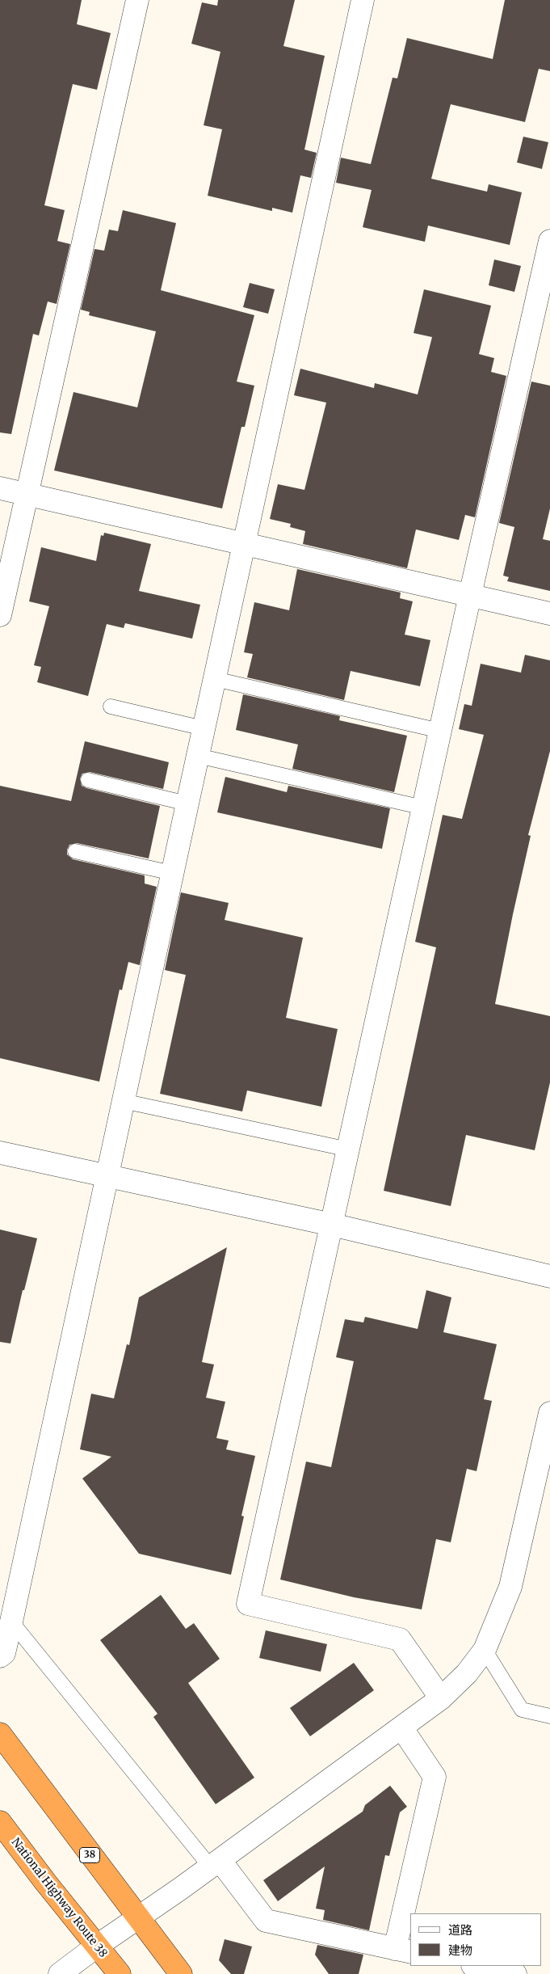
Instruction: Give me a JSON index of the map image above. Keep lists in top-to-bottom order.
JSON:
{
  "streets": {
    "highway": ["38", "National Highway Route 38"]
  },
  "legend": ["道路", "建物"]
}
